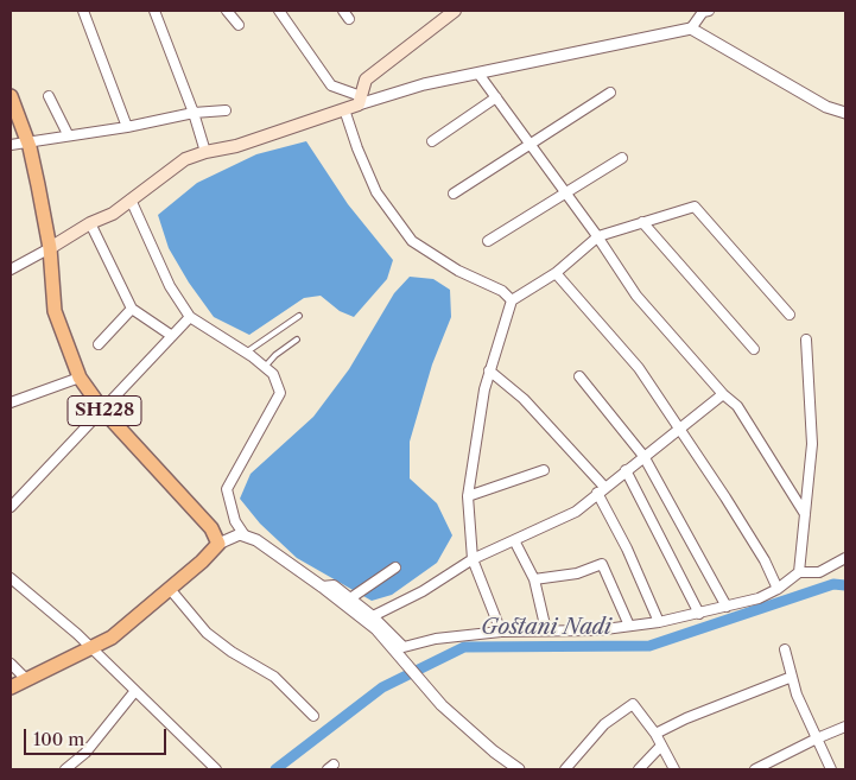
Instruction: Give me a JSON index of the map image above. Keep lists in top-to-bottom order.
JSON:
{
  "streets": {
    "main road": ["SH228"]
  },
  "water": ["Gostani Nadi"],
  "scale_bar": "100 m"
}
